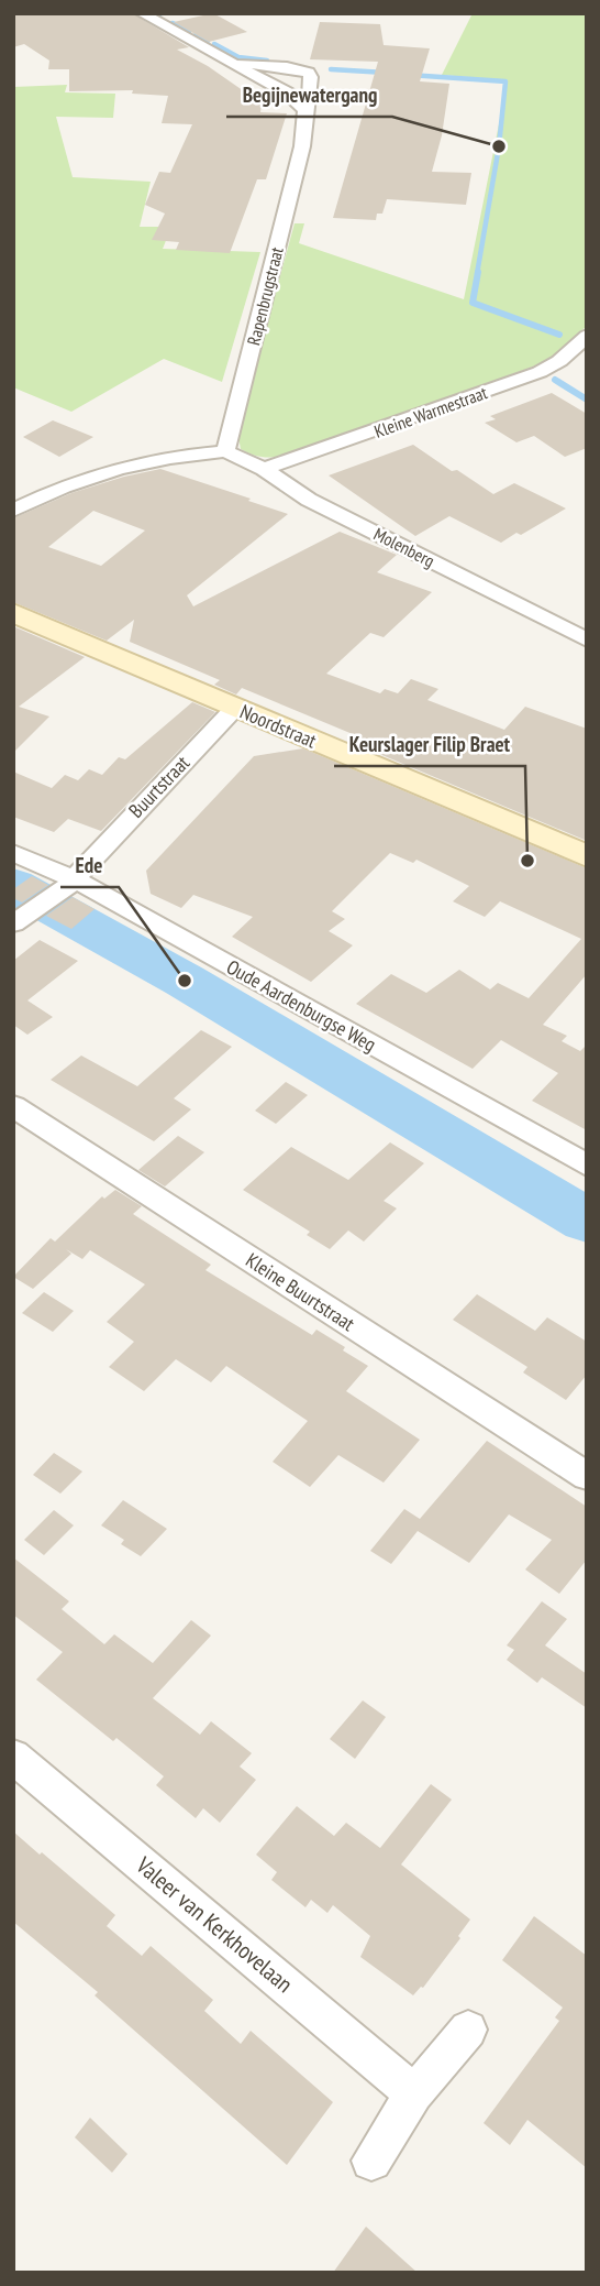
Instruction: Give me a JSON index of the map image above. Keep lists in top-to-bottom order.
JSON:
{
  "streets": {
    "street": [
      "Rapenbrugstraat",
      "Kleine Warmestraat",
      "Molenberg",
      "Noordstraat",
      "Buurtstraat",
      "Oude Aardenburgse Weg",
      "Kleine Buurtstraat",
      "Valeer van Kerkhovelaan"
    ]
  },
  "crossings": [
    ["Rapenbrugstraat", "Molenberg"],
    ["Kleine Warmestraat", "Molenberg"],
    ["Noordstraat", "Buurtstraat"],
    ["Buurtstraat", "Oude Aardenburgse Weg"]
  ],
  "places": ["Begijnewatergang", "Keurslager Filip Braet", "Ede"]
}
